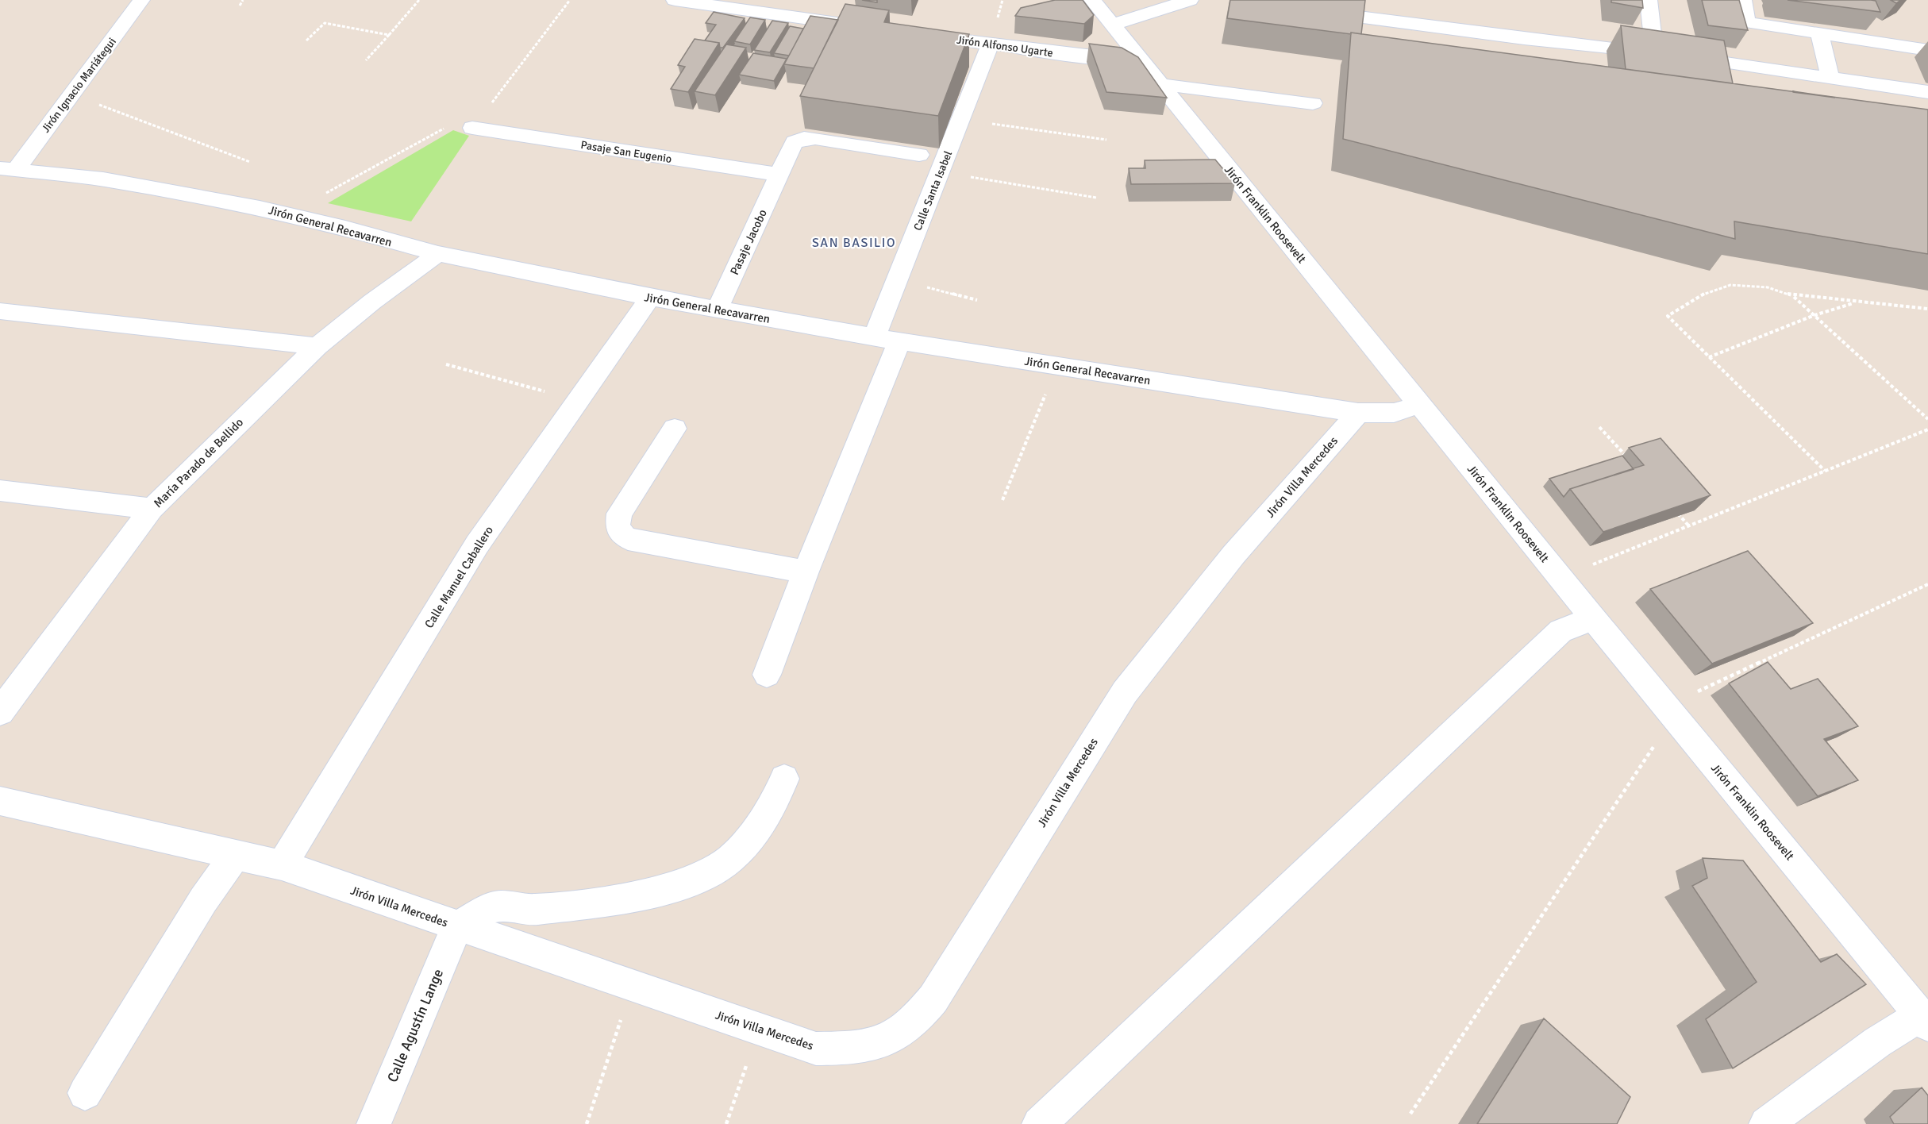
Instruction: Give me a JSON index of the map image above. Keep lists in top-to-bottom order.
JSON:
{
  "streets": {
    "street": [
      "Jirón Alfonso Ugarte",
      "Jirón Ignacio Mariátegui",
      "Pasaje San Eugenio",
      "Calle Santa Isabel",
      "Jirón Franklin Roosevelt",
      "Jirón General Recavarren",
      "Pasaje Jacobo",
      "María Parado de Bellido",
      "Jirón Villa Mercedes",
      "Calle Manuel Caballero",
      "Calle Agustín Lange"
    ]
  },
  "crossings": [
    ["Jirón Alfonso Ugarte", "Calle Santa Isabel"],
    ["Jirón Alfonso Ugarte", "Jirón Franklin Roosevelt"],
    ["Jirón Ignacio Mariátegui", "Jirón General Recavarren"],
    ["Pasaje San Eugenio", "Pasaje Jacobo"],
    ["Calle Santa Isabel", "Jirón General Recavarren"],
    ["Jirón Franklin Roosevelt", "Jirón General Recavarren"],
    ["Jirón General Recavarren", "Pasaje Jacobo"],
    ["Jirón General Recavarren", "María Parado de Bellido"],
    ["Jirón General Recavarren", "Jirón Villa Mercedes"],
    ["Jirón General Recavarren", "Calle Manuel Caballero"],
    ["Jirón Villa Mercedes", "Calle Manuel Caballero"],
    ["Jirón Villa Mercedes", "Calle Agustín Lange"]
  ],
  "districts": ["SAN BASILIO"]
}
